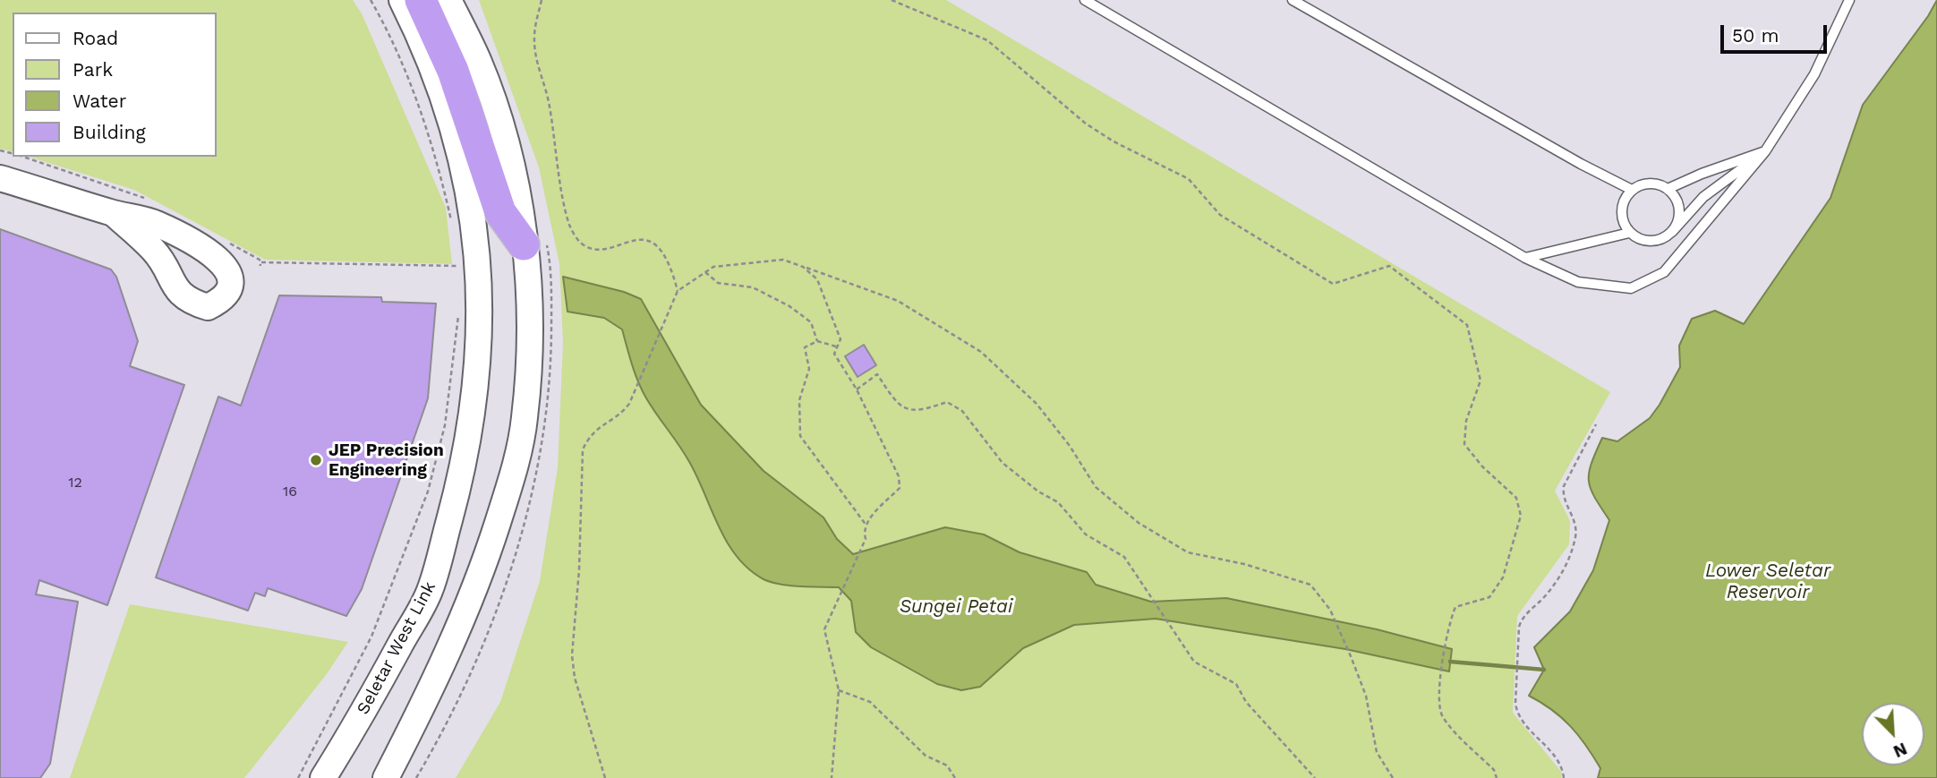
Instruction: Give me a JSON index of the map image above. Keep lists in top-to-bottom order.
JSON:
{
  "streets": {
    "main road": ["Seletar West Link"]
  },
  "water": ["Lower Seletar Reservoir", "Sungei Petai"],
  "places": ["JEP Precision Engineering"],
  "house_numbers": ["12", "16"],
  "legend": [
    "Road",
    "Park",
    "Water",
    "Building"
  ],
  "scale_bar": "50 m",
  "north": "bottom right"
}
